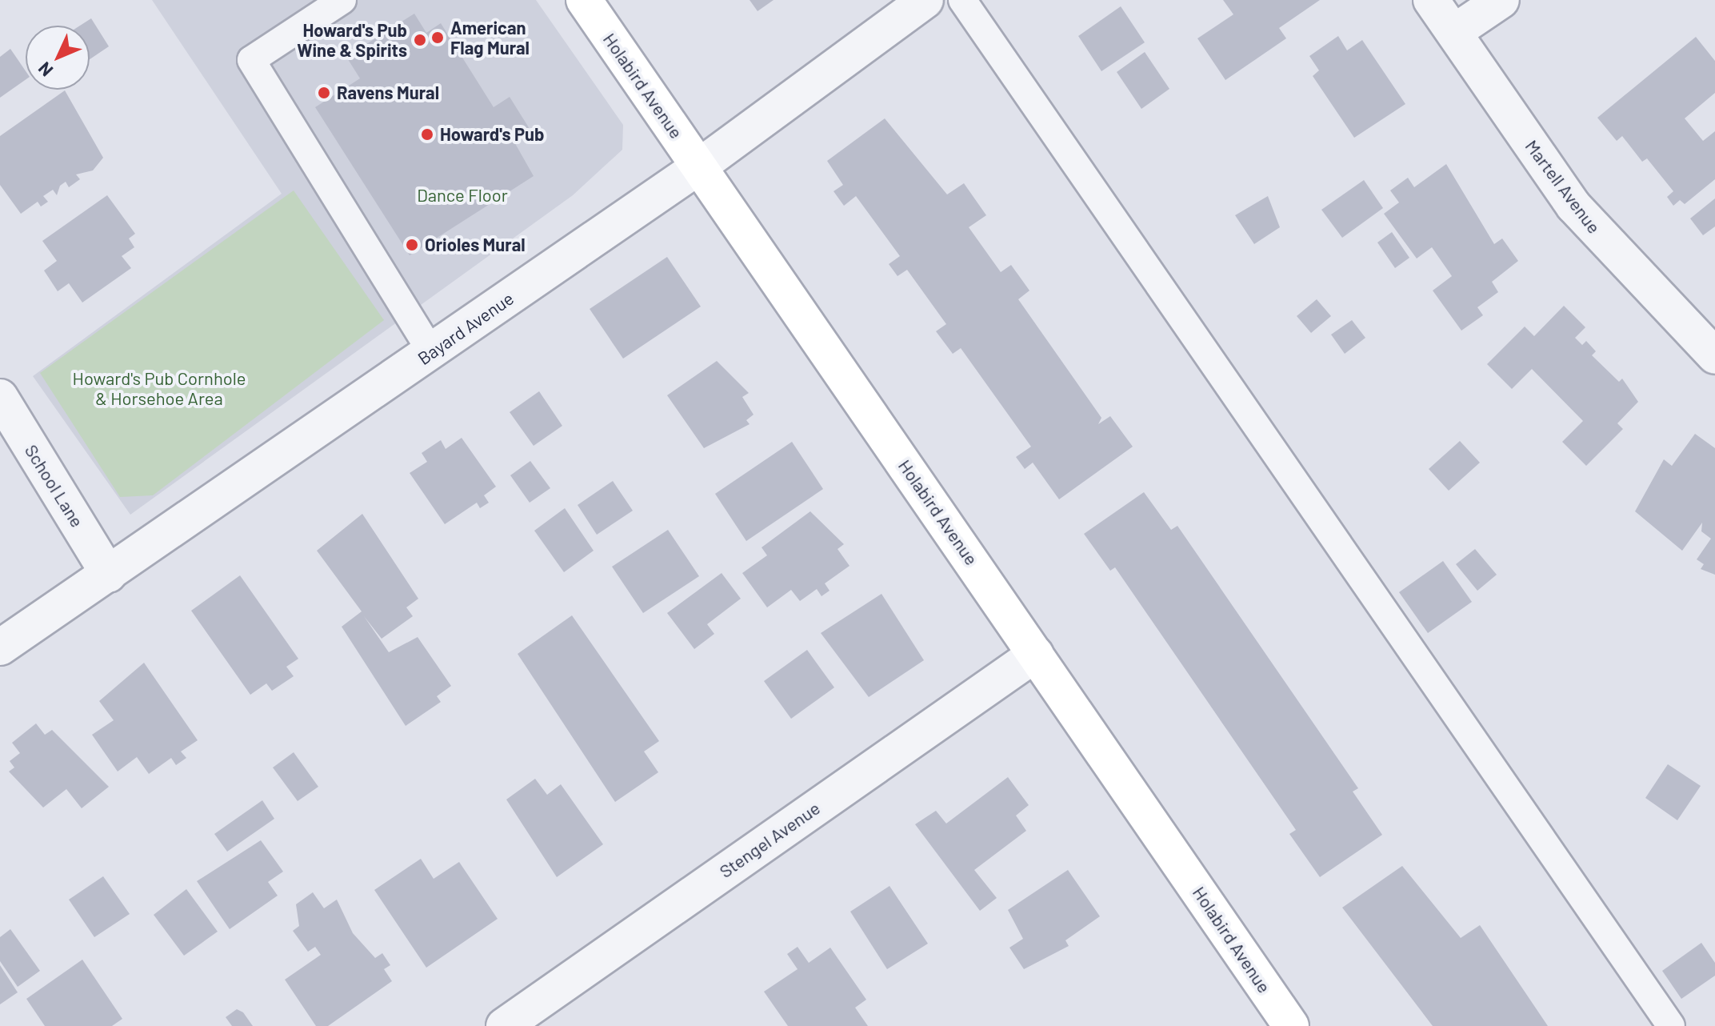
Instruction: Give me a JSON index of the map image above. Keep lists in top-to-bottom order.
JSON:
{
  "streets": {
    "main road": ["Holabird Avenue"],
    "street": [
      "Martell Avenue",
      "Bayard Avenue",
      "School Lane",
      "Stengel Avenue"
    ]
  },
  "crossings": [
    ["Holabird Avenue", "Bayard Avenue"],
    ["Holabird Avenue", "Stengel Avenue"],
    ["Bayard Avenue", "School Lane"]
  ],
  "parks": ["Dance Floor", "Howard's Pub Cornhole & Horsehoe Area"],
  "places": [
    "American Flag Mural",
    "Howard's Pub Wine & Spirits",
    "Ravens Mural",
    "Howard's Pub",
    "Orioles Mural"
  ],
  "north": "bottom left"
}
